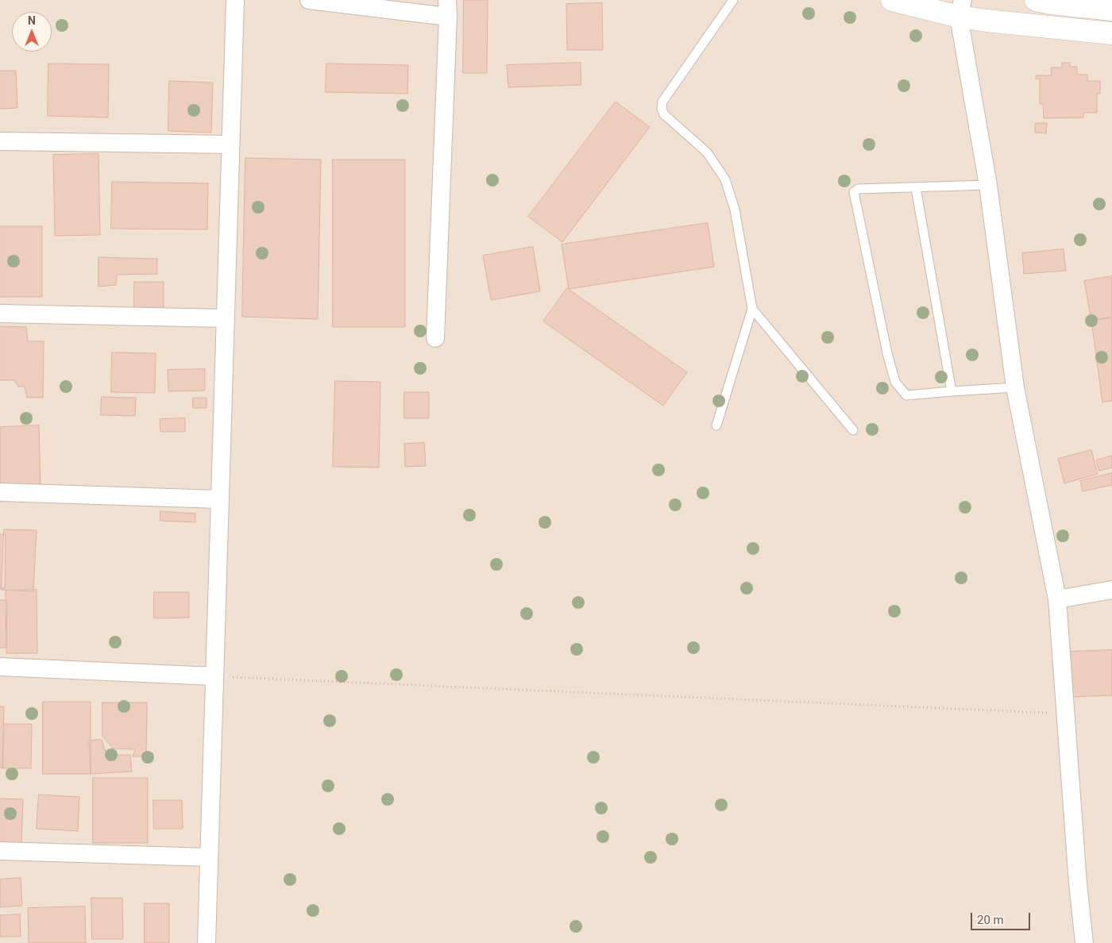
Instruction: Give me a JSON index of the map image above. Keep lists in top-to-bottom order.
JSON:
{
  "scale_bar": "20 m",
  "north": "top"
}
